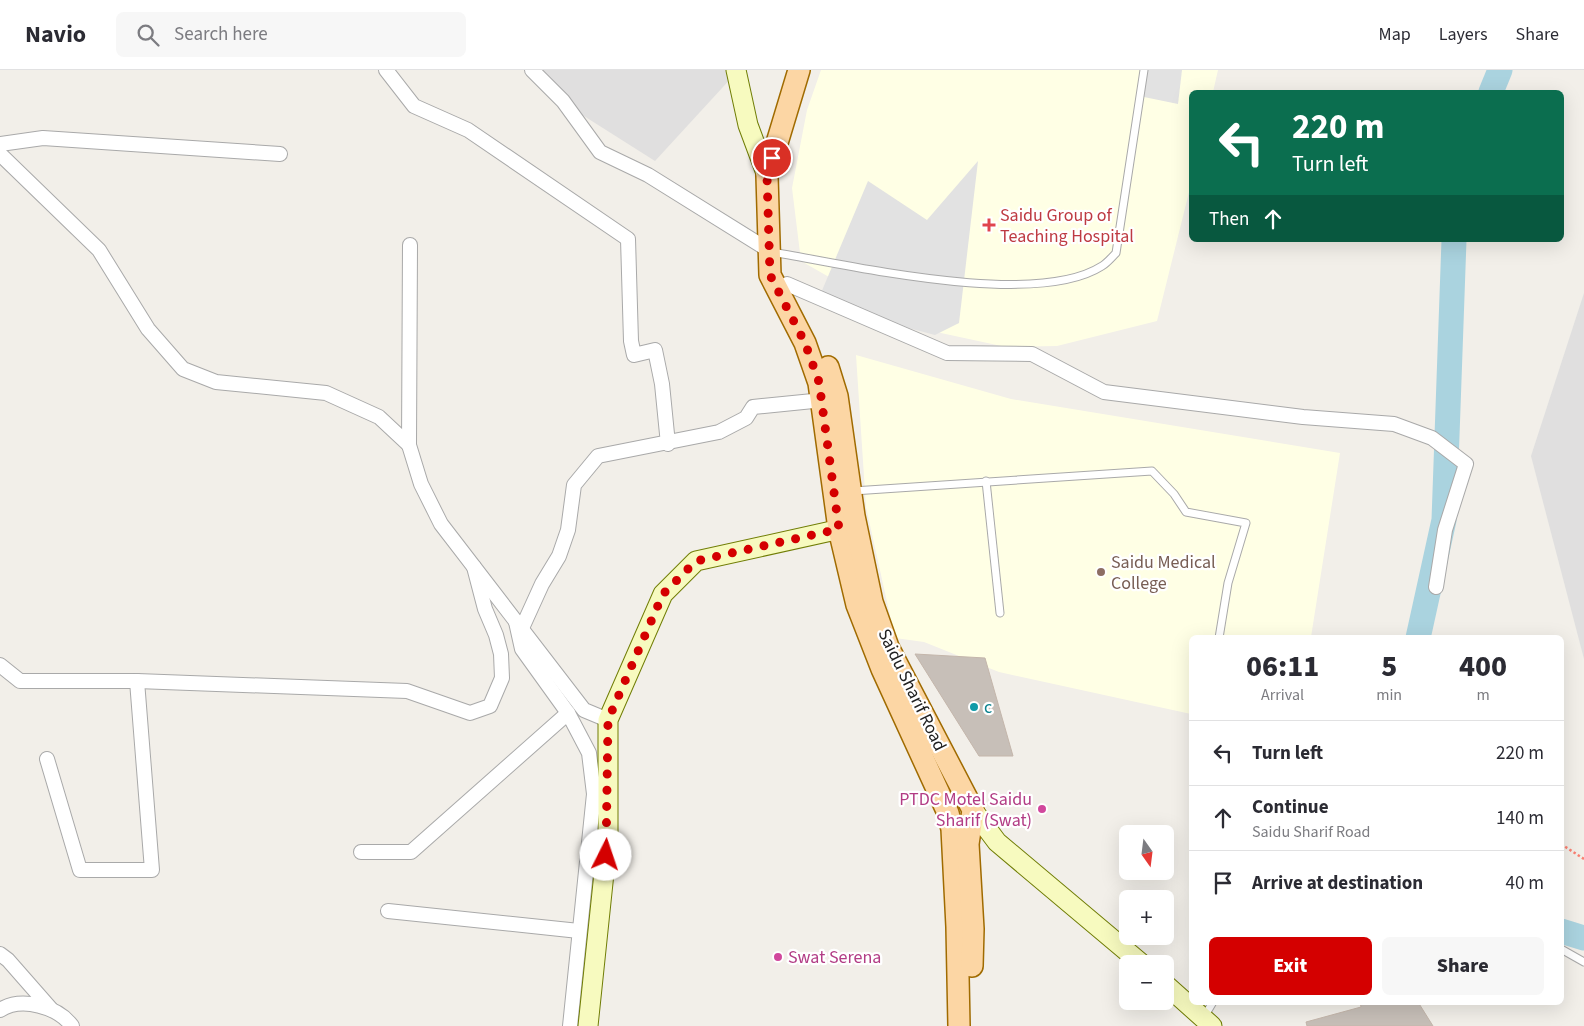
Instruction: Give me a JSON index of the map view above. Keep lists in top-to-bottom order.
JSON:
{
  "streets": {
    "main road": ["Saidu Sharif Road"]
  },
  "places": {
    "health": ["Saidu Group of Teaching Hospital"],
    "other": [
      "Saidu Medical College",
      "c",
      "PTDC Motel Saidu Sharif (Swat)",
      "Swat Serena"
    ]
  },
  "north": "bottom",
  "page": {
    "header": "Navio",
    "search": "Search here",
    "nav": ["Map", "Layers", "Share"],
    "turn": ["220 m", "Turn left"],
    "then": "Then",
    "eta": [
      "06:11",
      "Arrival",
      "5",
      "min",
      "400",
      "m"
    ],
    "list": [
      {
        "name": "Turn left",
        "value": "220 m"
      },
      {
        "name": "Continue",
        "note": "Saidu Sharif Road",
        "value": "140 m"
      },
      {
        "name": "Arrive at destination",
        "value": "40 m"
      }
    ],
    "map_buttons": ["+", "−"],
    "buttons": ["Exit", "Share"]
  }
}
